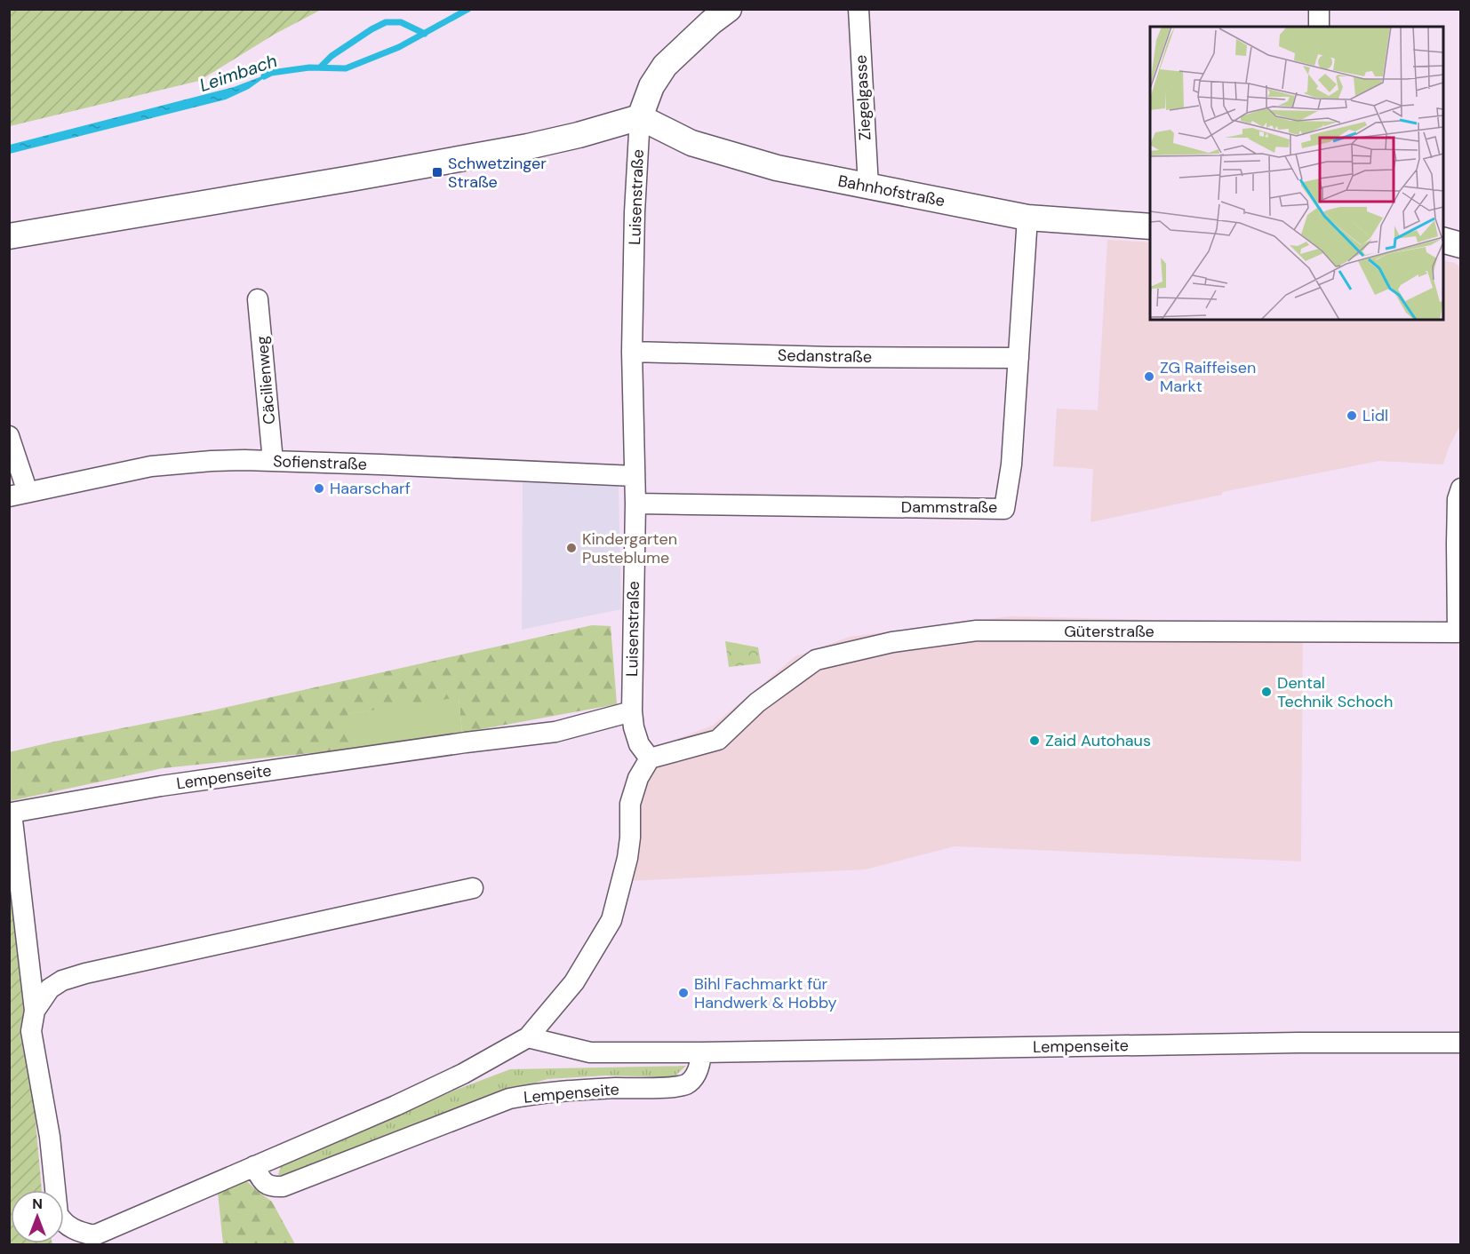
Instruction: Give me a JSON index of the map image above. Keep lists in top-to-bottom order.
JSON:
{
  "streets": {
    "street": [
      "Ziegelgasse",
      "Bahnhofstraße",
      "Luisenstraße",
      "Sedanstraße",
      "Cäcilienweg",
      "Sofienstraße",
      "Dammstraße",
      "Güterstraße",
      "Lempenseite"
    ]
  },
  "crossings": [
    ["Ziegelgasse", "Bahnhofstraße"],
    ["Bahnhofstraße", "Luisenstraße"],
    ["Bahnhofstraße", "Dammstraße"],
    ["Luisenstraße", "Sedanstraße"],
    ["Luisenstraße", "Sofienstraße"],
    ["Luisenstraße", "Dammstraße"],
    ["Luisenstraße", "Güterstraße"],
    ["Luisenstraße", "Lempenseite"],
    ["Sedanstraße", "Dammstraße"],
    ["Cäcilienweg", "Sofienstraße"]
  ],
  "water": ["Leimbach"],
  "places": {
    "transit": ["Schwetzinger Straße"],
    "other": [
      "ZG Raiffeisen Markt",
      "Lidl",
      "Haarscharf",
      "Kindergarten Pusteblume",
      "Dental Technik Schoch",
      "Zaid Autohaus",
      "Bihl Fachmarkt für Handwerk & Hobby"
    ]
  },
  "north": "top"
}
